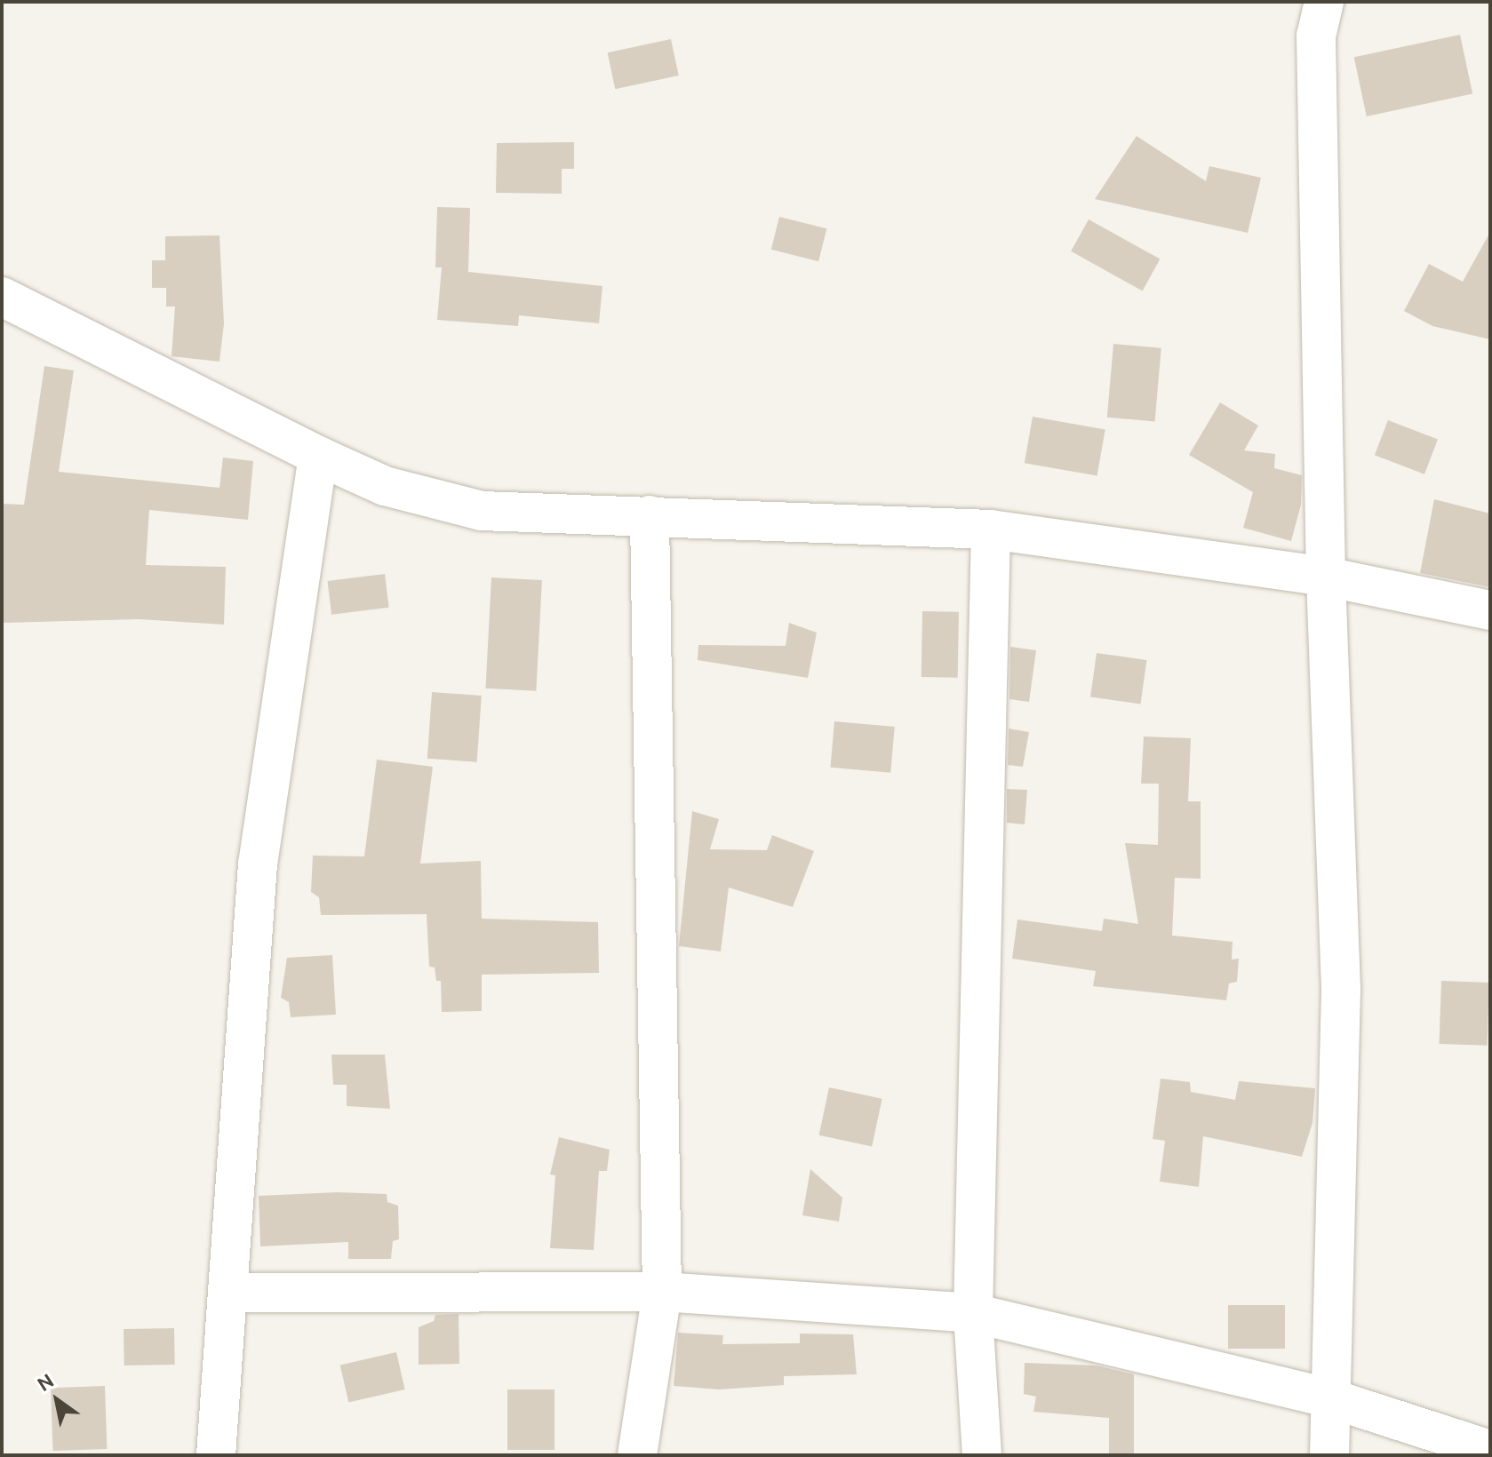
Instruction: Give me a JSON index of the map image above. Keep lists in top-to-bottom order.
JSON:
{
  "north": "top left"
}
